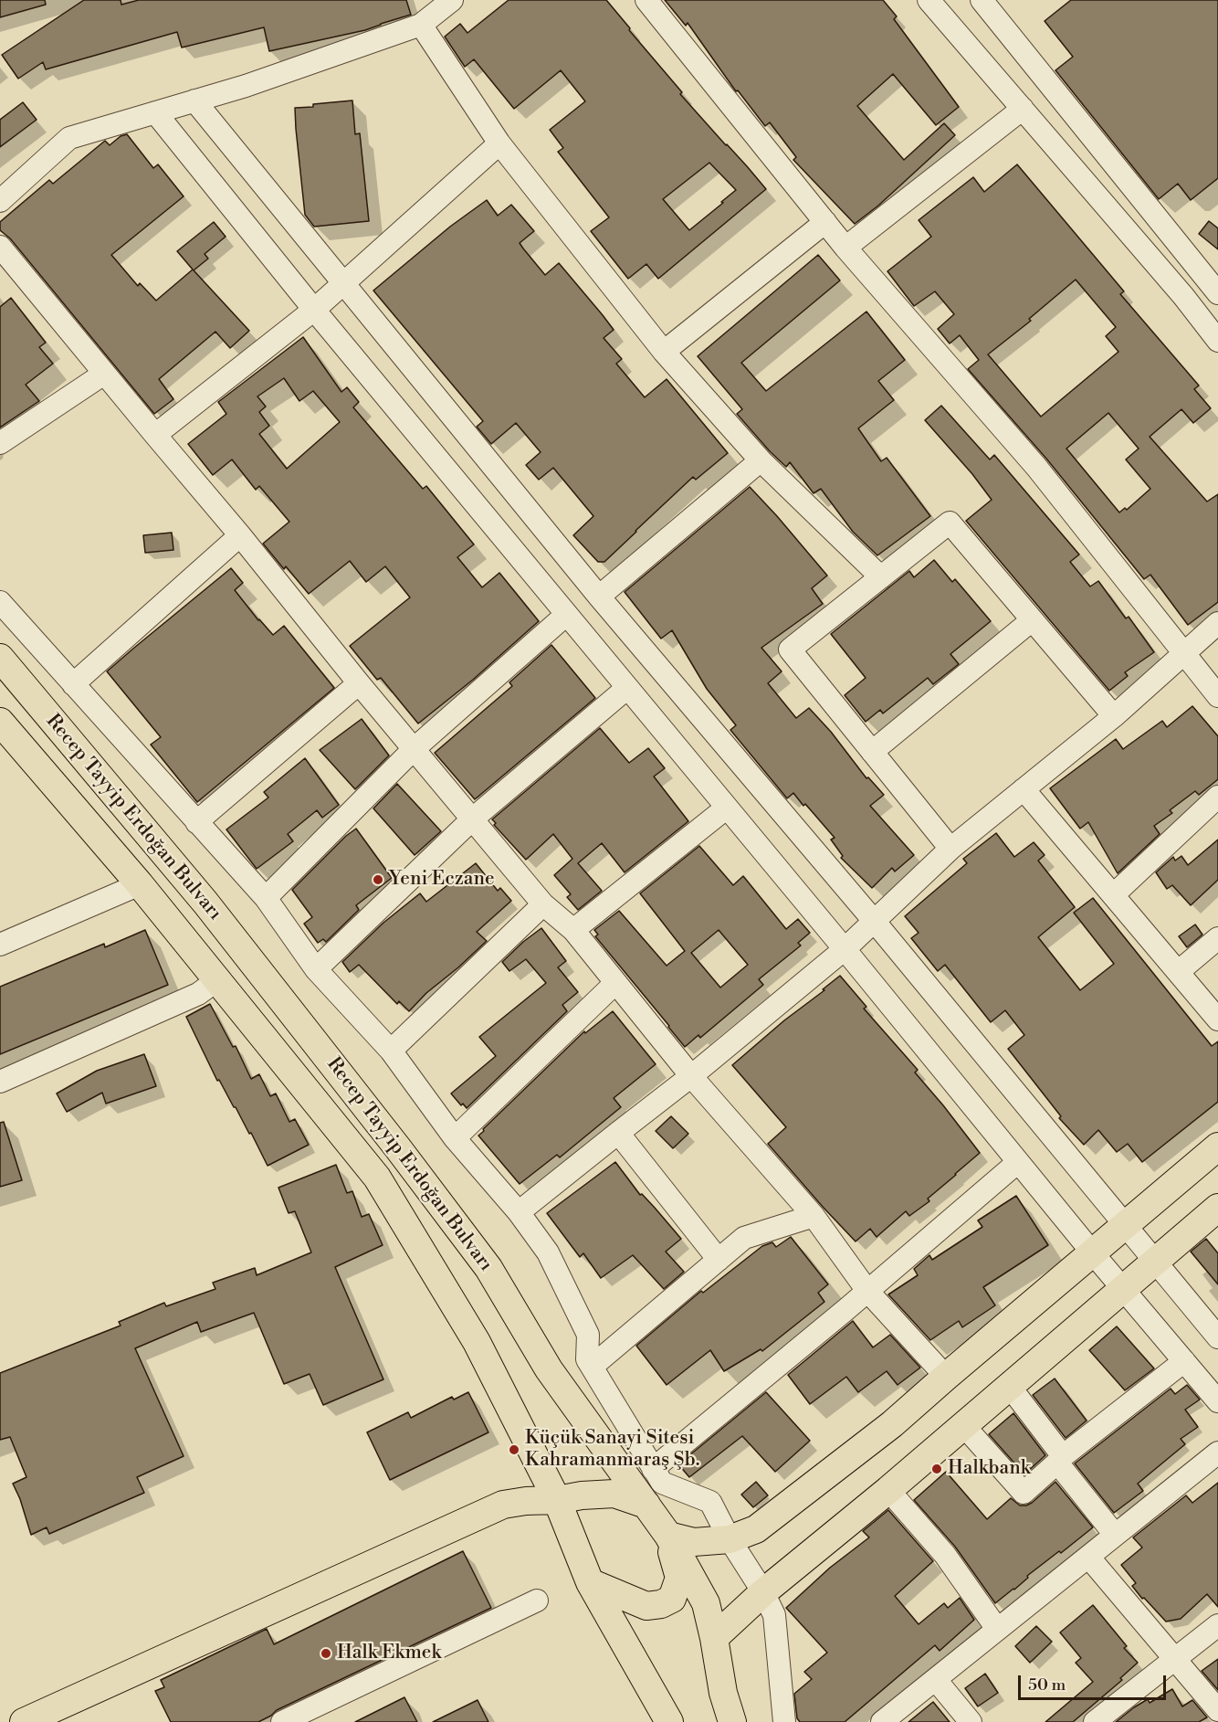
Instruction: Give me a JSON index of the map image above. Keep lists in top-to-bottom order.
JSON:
{
  "streets": {
    "main road": ["Recep Tayyip Erdoğan Bulvarı"]
  },
  "places": [
    "Yeni Eczane",
    "Küçük Sanayi Sitesi Kahramanmaraş Şb.",
    "Halkbank",
    "Halk Ekmek"
  ],
  "scale_bar": "50 m"
}
